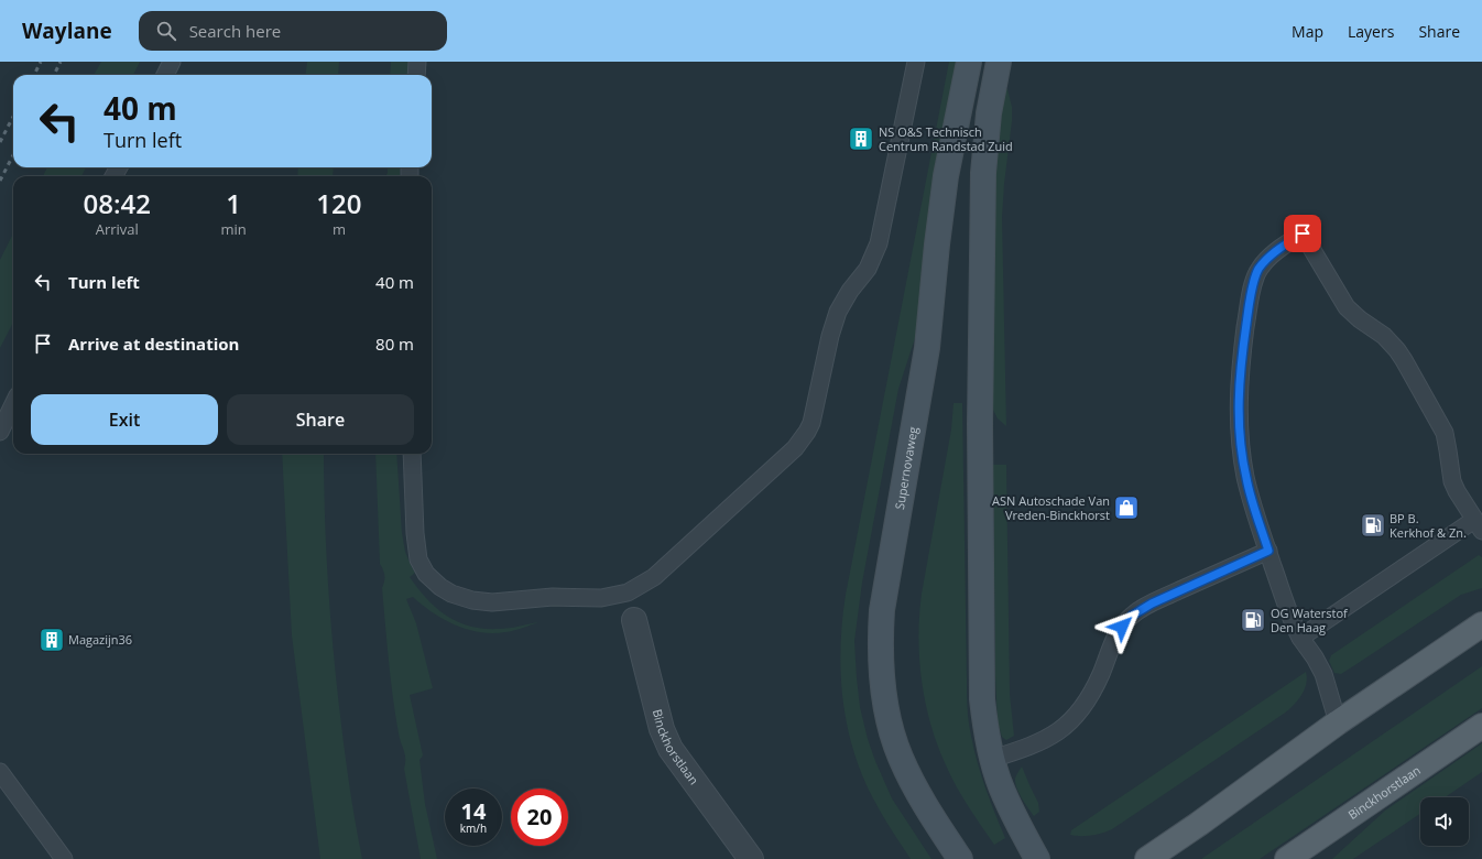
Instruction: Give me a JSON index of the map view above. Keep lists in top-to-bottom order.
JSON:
{
  "streets": {
    "main road": ["Supernovaweg", "Binckhorstlaan"]
  },
  "places": {
    "building": ["NS O&S Technisch Centrum Randstad Zuid", "Magazijn36"],
    "shop": ["ASN Autoschade Van Vreden-Binckhorst"],
    "fuel station": ["BP B. Kerkhof & Zn.", "OG Waterstof Den Haag"]
  },
  "page": {
    "header": "Waylane",
    "search": "Search here",
    "nav": ["Map", "Layers", "Share"],
    "turn": ["40 m", "Turn left"],
    "eta": [
      "08:42",
      "Arrival",
      "1",
      "min",
      "120",
      "m"
    ],
    "list": [
      {
        "name": "Turn left",
        "value": "40 m"
      },
      {
        "name": "Arrive at destination",
        "value": "80 m"
      }
    ],
    "buttons": ["Exit", "Share"],
    "speed": "14 km/h",
    "limit": "20"
  }
}
